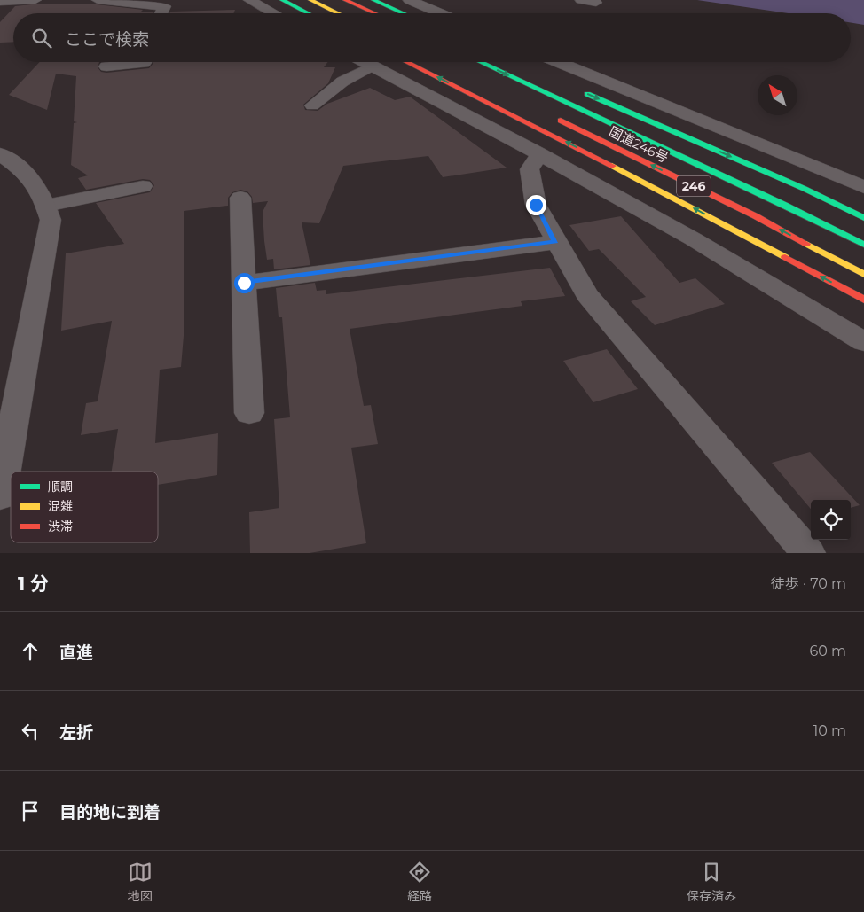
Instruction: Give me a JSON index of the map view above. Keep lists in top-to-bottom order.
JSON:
{
  "streets": {
    "highway": ["国道246号", "246"]
  },
  "legend": ["順調", "混雑", "渋滞"],
  "north": "top left",
  "page": {
    "search": "ここで検索",
    "heading": ["1 分", "徒歩 · 70 m"],
    "list": [
      ["直進", "60 m"],
      ["左折", "10 m"],
      "目的地に到着"
    ],
    "nav": ["地図", "経路", "保存済み"]
  }
}
